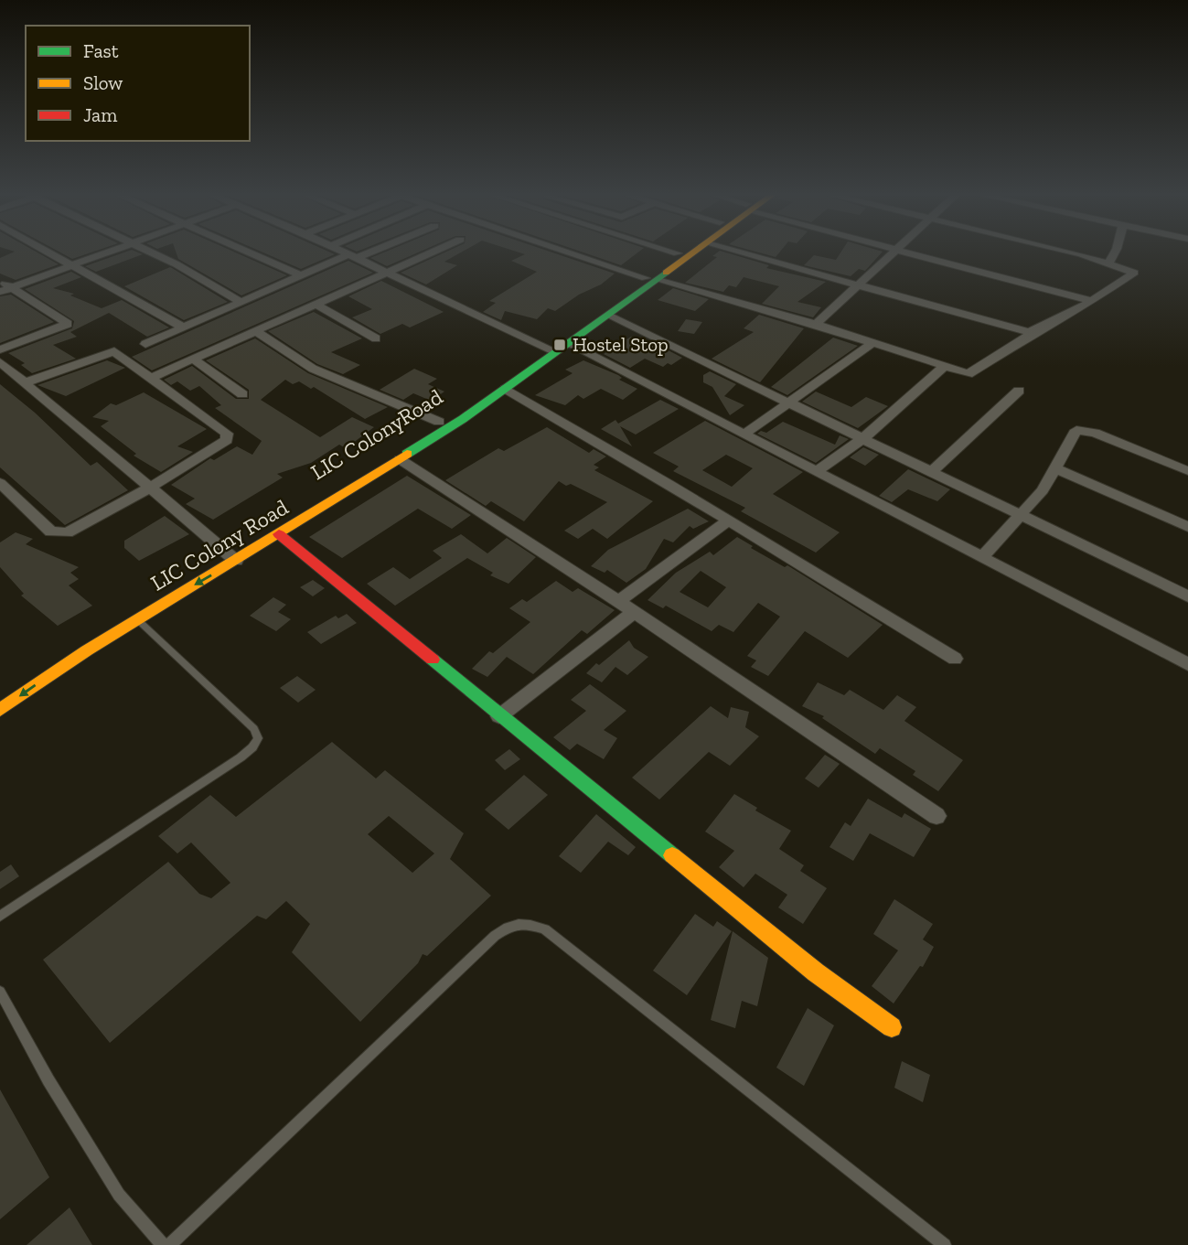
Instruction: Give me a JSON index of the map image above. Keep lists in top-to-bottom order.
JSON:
{
  "streets": {
    "main road": ["LIC ColonyRoad", "LIC Colony Road"]
  },
  "crossings": [
    ["LIC ColonyRoad", "LIC Colony Road"]
  ],
  "places": {
    "transit": ["Hostel Stop"]
  },
  "legend": ["Fast", "Slow", "Jam"]
}
